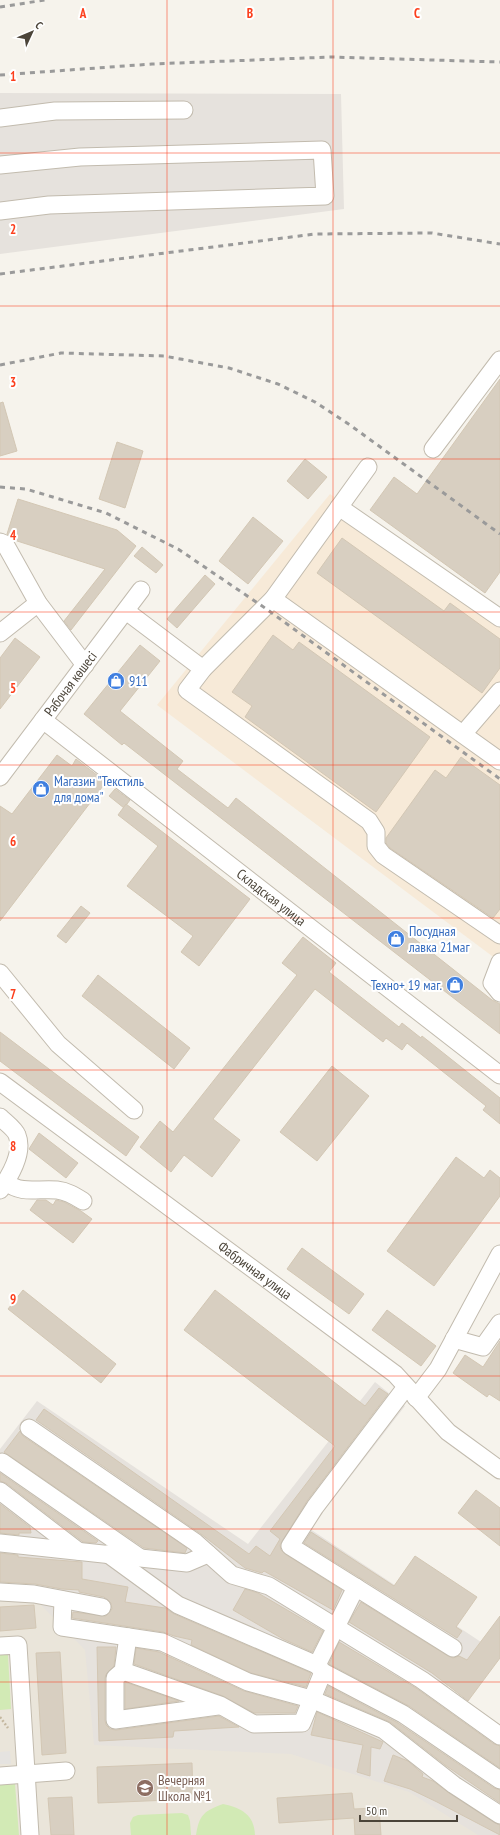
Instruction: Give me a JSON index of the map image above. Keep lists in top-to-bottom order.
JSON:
{
  "streets": {
    "street": ["Рабочая көшесі", "Складская улица", "Фабричная улица"]
  },
  "crossings": [
    ["Рабочая көшесі", "Складская улица"]
  ],
  "places": {
    "shop": [
      "911",
      "Магазин \"Текстиль для дома\"",
      "Посудная лавка 21маг",
      "Техно+ 19 маг."
    ],
    "school or university": ["Вечерняя Школа №1"]
  },
  "scale_bar": "50 m",
  "north": "top right",
  "grid": {
    "columns": ["A", "B", "C"],
    "rows": [
      "1",
      "2",
      "3",
      "4",
      "5",
      "6",
      "7",
      "8",
      "9"
    ]
  }
}
